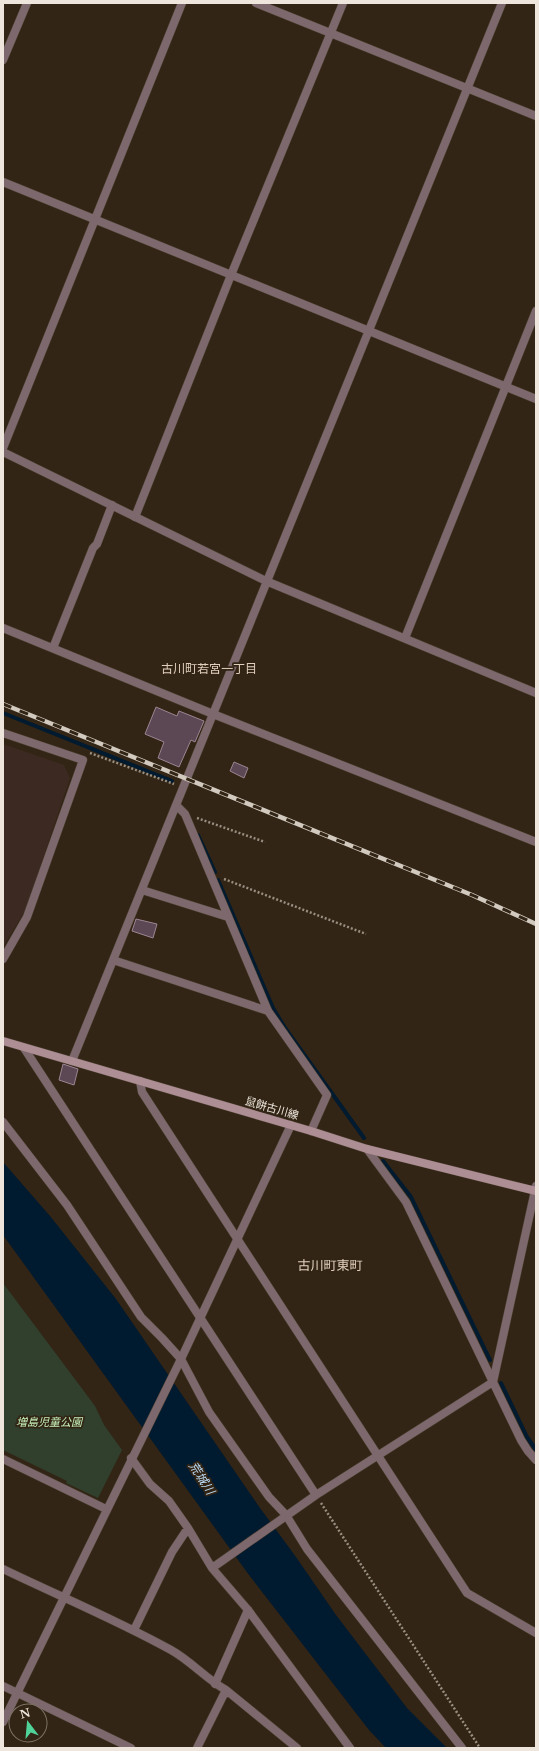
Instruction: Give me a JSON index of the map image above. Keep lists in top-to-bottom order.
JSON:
{
  "streets": {
    "main road": ["鼠餅古川線"]
  },
  "districts": ["古川町若宮一丁目", "古川町東町"],
  "water": ["荒城川"],
  "parks": ["増島児童公園"],
  "north": "top"
}
